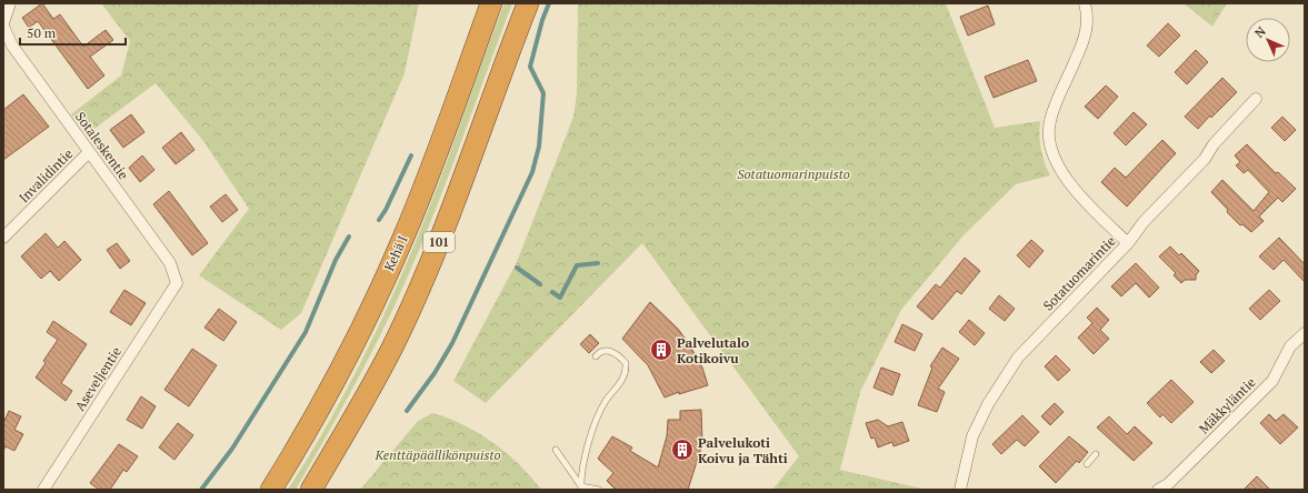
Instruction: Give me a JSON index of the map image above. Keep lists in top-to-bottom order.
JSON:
{
  "streets": {
    "highway": ["101", "Kehä I"],
    "street": [
      "Sotaleskentie",
      "Invalidintie",
      "Sotatuomarintie",
      "Aseveljentie",
      "Mäkkyläntie"
    ]
  },
  "crossings": [
    ["Sotaleskentie", "Invalidintie"],
    ["Sotaleskentie", "Aseveljentie"]
  ],
  "parks": ["Sotatuomarinpuisto", "Kenttäpäällikönpuisto"],
  "places": {
    "building": ["Palvelutalo Kotikoivu", "Palvelukoti Koivu ja Tähti"]
  },
  "scale_bar": "50 m",
  "north": "top left"
}
